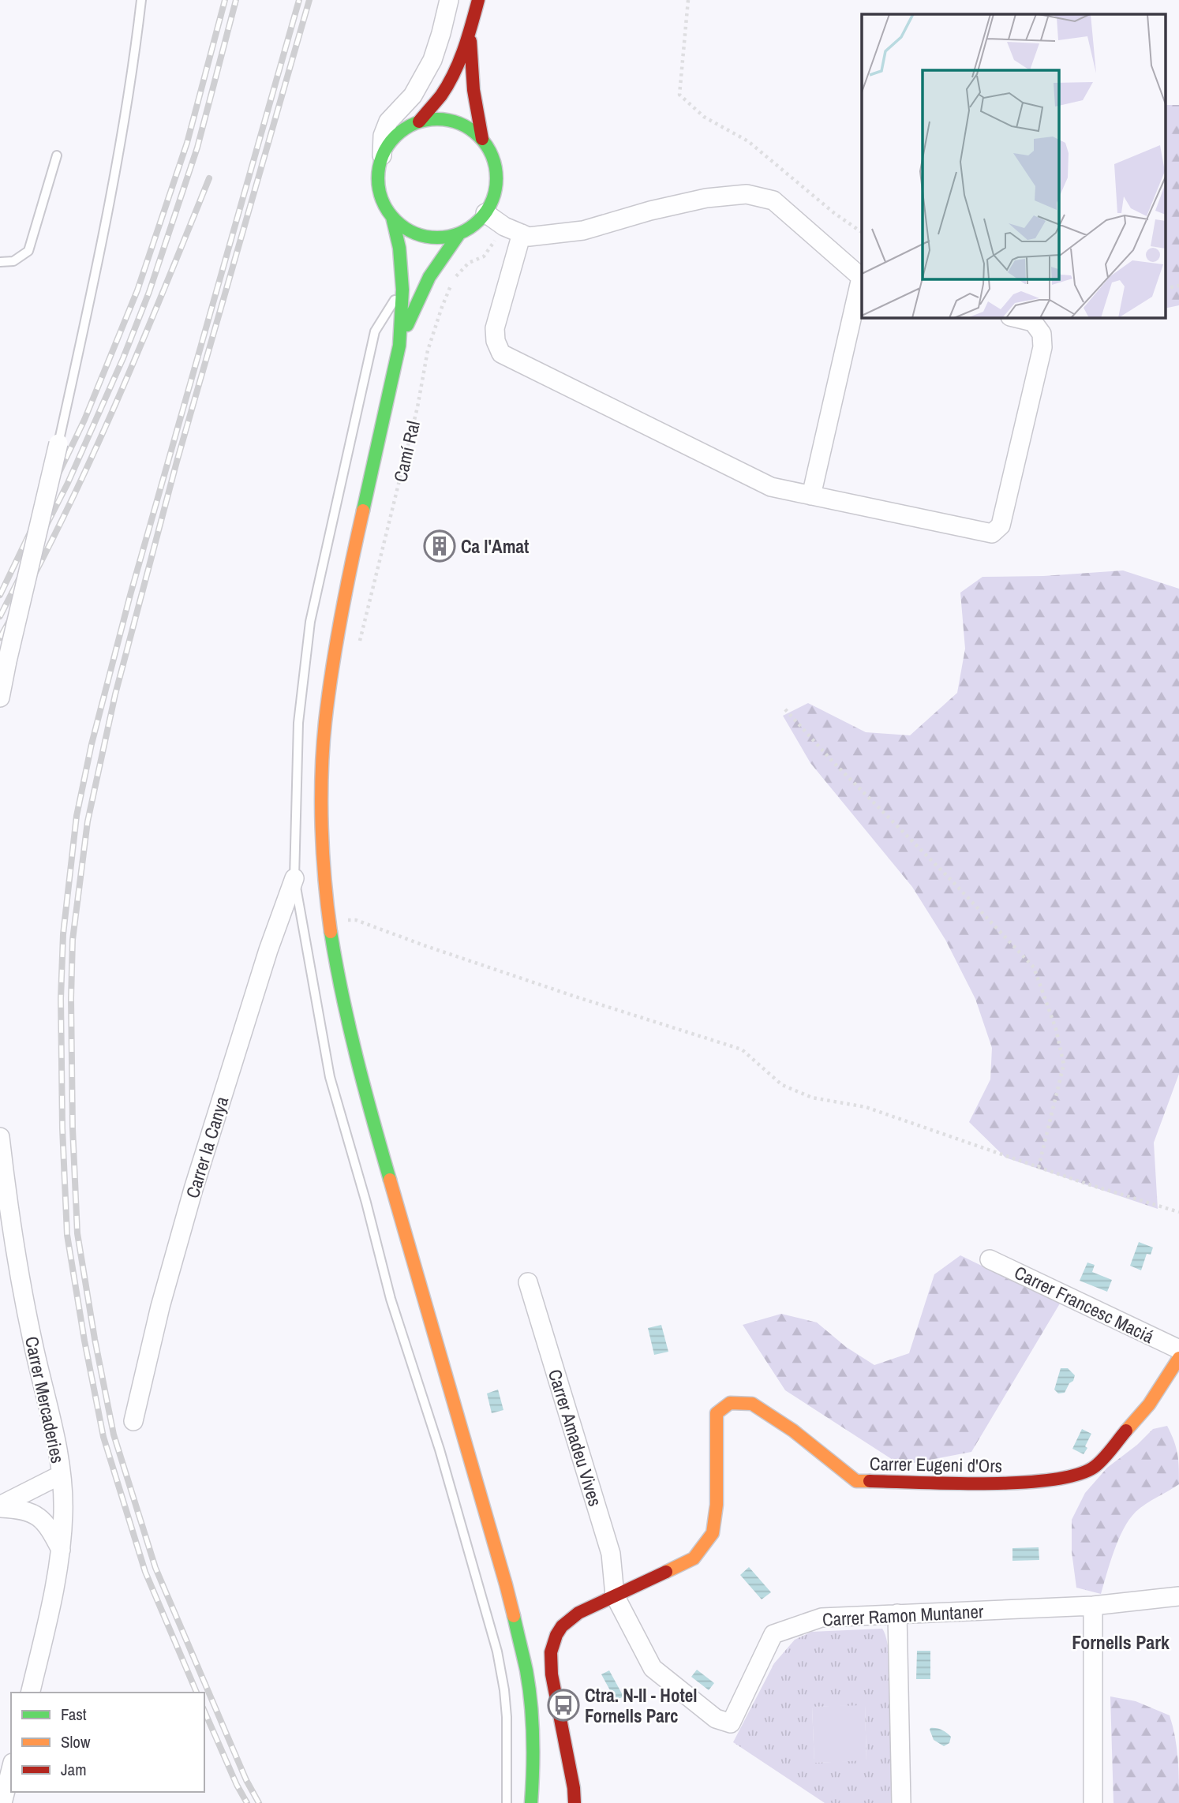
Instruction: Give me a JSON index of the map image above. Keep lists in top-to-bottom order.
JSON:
{
  "streets": {
    "main road": ["Carrer Eugeni d'Ors"],
    "street": [
      "Carrer la Canya",
      "Carrer Francesc Maciá",
      "Carrer Mercaderies",
      "Carrer Amadeu Vives",
      "Carrer Ramon Muntaner"
    ],
    "path": ["Camí Ral"]
  },
  "crossings": [
    ["Carrer Amadeu Vives", "Carrer Eugeni d'Ors"],
    ["Carrer Amadeu Vives", "Carrer Ramon Muntaner"],
    ["Carrer Eugeni d'Ors", "Carrer Ramon Muntaner"]
  ],
  "districts": ["Fornells Park"],
  "places": {
    "building": ["Ca l'Amat"],
    "bus stop": ["Ctra. N-II - Hotel Fornells Parc"]
  },
  "legend": ["Fast", "Slow", "Jam"]
}
